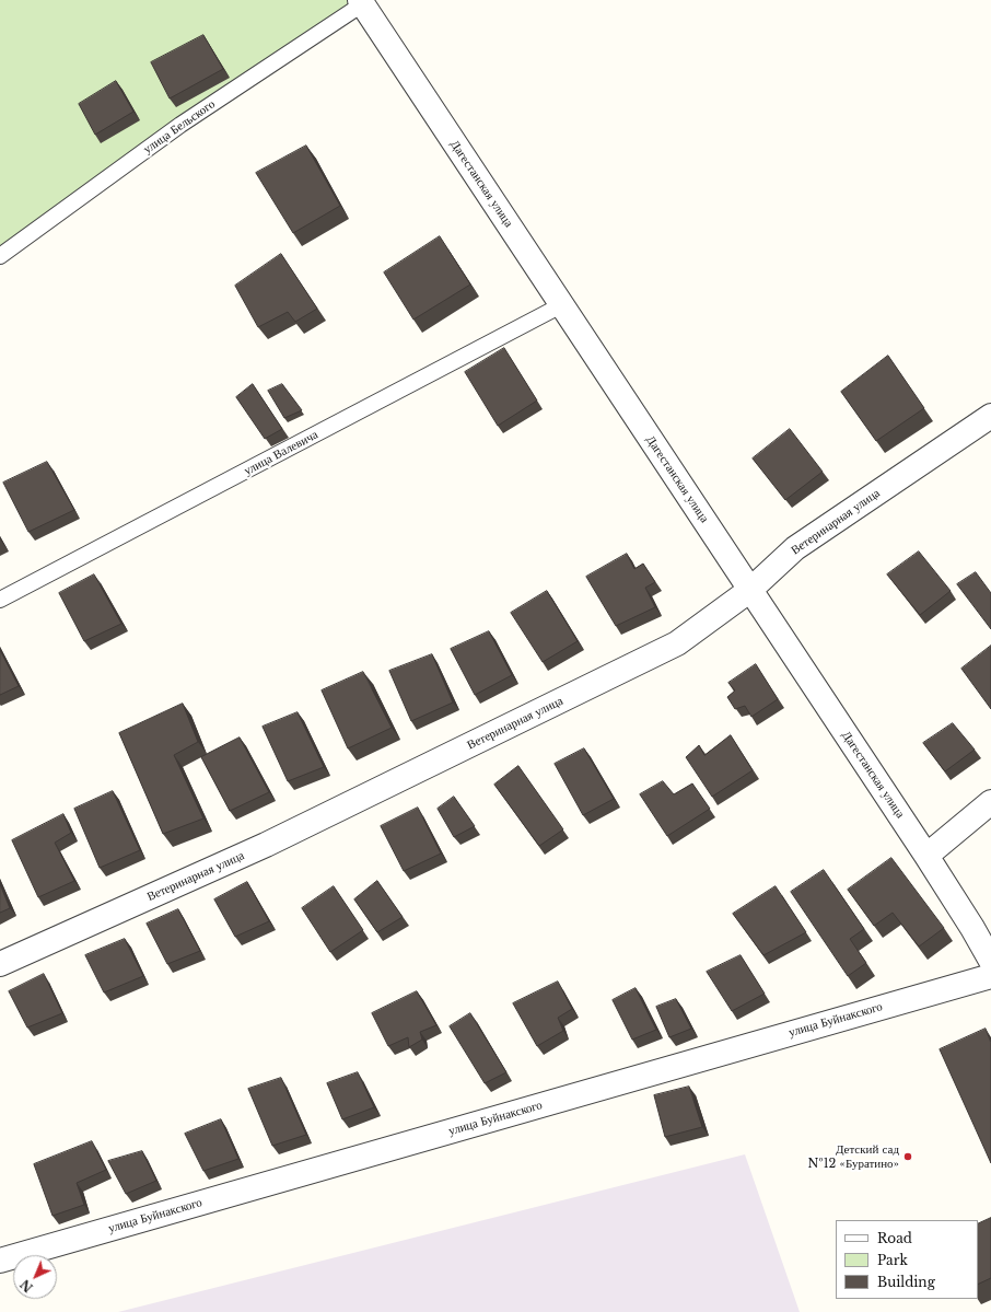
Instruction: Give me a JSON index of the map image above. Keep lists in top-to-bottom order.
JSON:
{
  "streets": {
    "street": ["Дагестанская улица", "Ветеринарная улица", "улица Буйнакского"],
    "lane": ["улица Бельского", "улица Валевича"]
  },
  "crossings": [
    ["улица Бельского", "Дагестанская улица"],
    ["Дагестанская улица", "улица Валевича"],
    ["Дагестанская улица", "Ветеринарная улица"]
  ],
  "places": ["Детский сад №12 «Буратино»"],
  "legend": ["Road", "Park", "Building"],
  "north": "bottom left"
}
